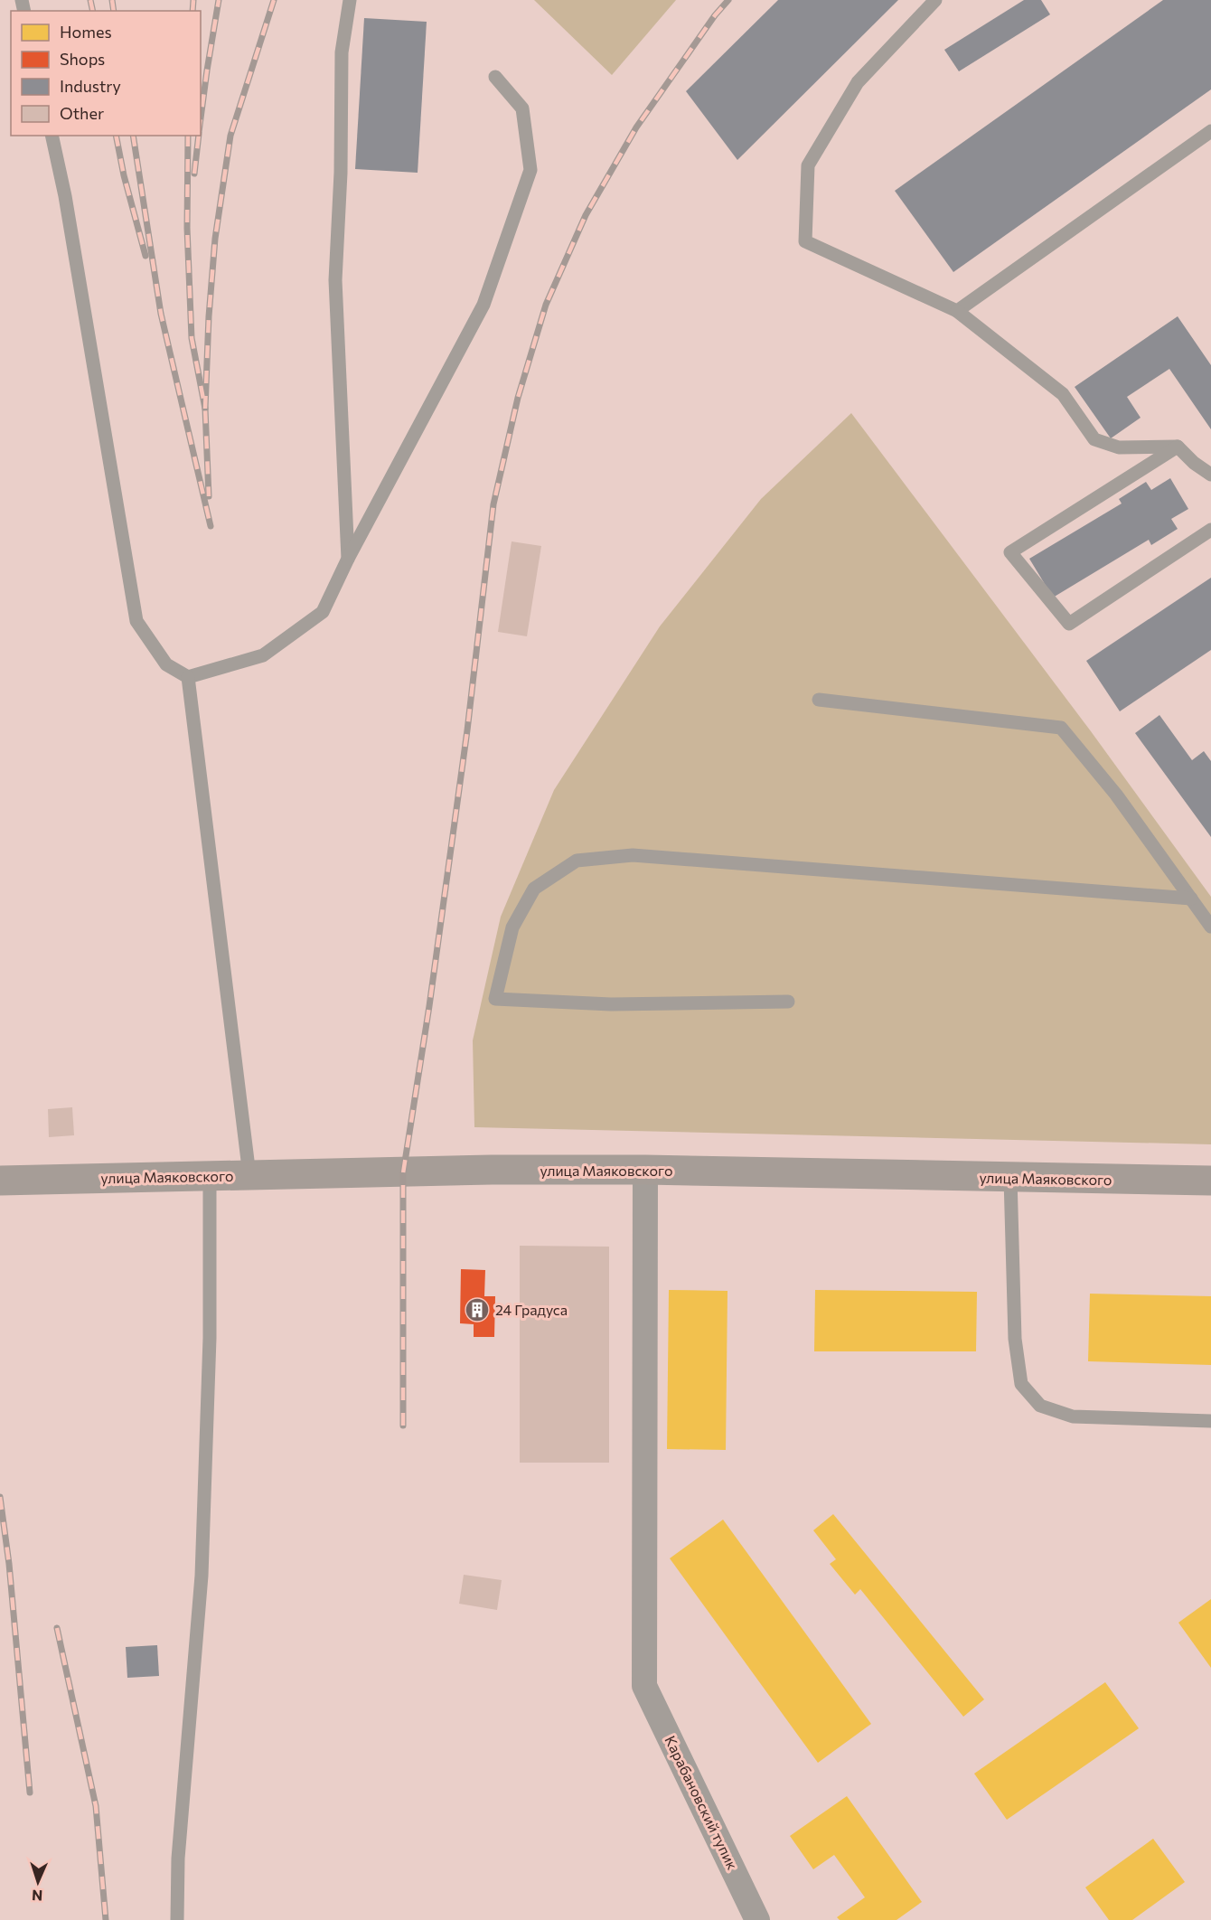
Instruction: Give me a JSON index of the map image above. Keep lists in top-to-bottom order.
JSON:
{
  "streets": {
    "street": ["улица Маяковского", "Карабановский тупик"]
  },
  "crossings": [
    ["улица Маяковского", "Карабановский тупик"]
  ],
  "places": {
    "building": ["24 Градуса"]
  },
  "legend": [
    "Homes",
    "Shops",
    "Industry",
    "Other"
  ],
  "north": "bottom"
}
